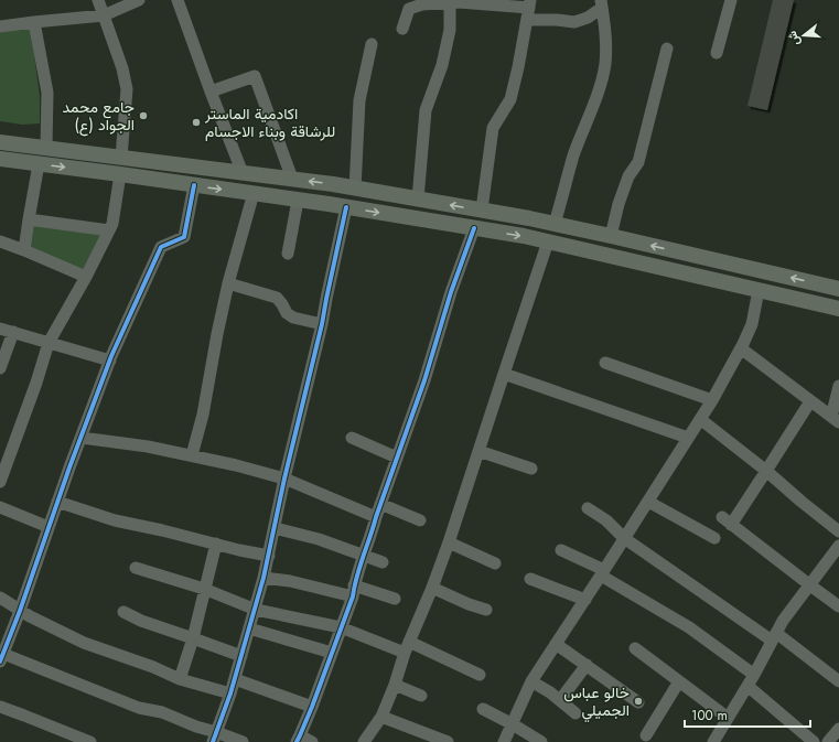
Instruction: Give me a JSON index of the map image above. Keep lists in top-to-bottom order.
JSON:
{
  "places": ["جامع محمد الجواد (ع)", "اكادمية الماستر للرشاقة وبناء الاجسام", "خالو عباس الجميلي"],
  "scale_bar": "100 m",
  "north": "left"
}
